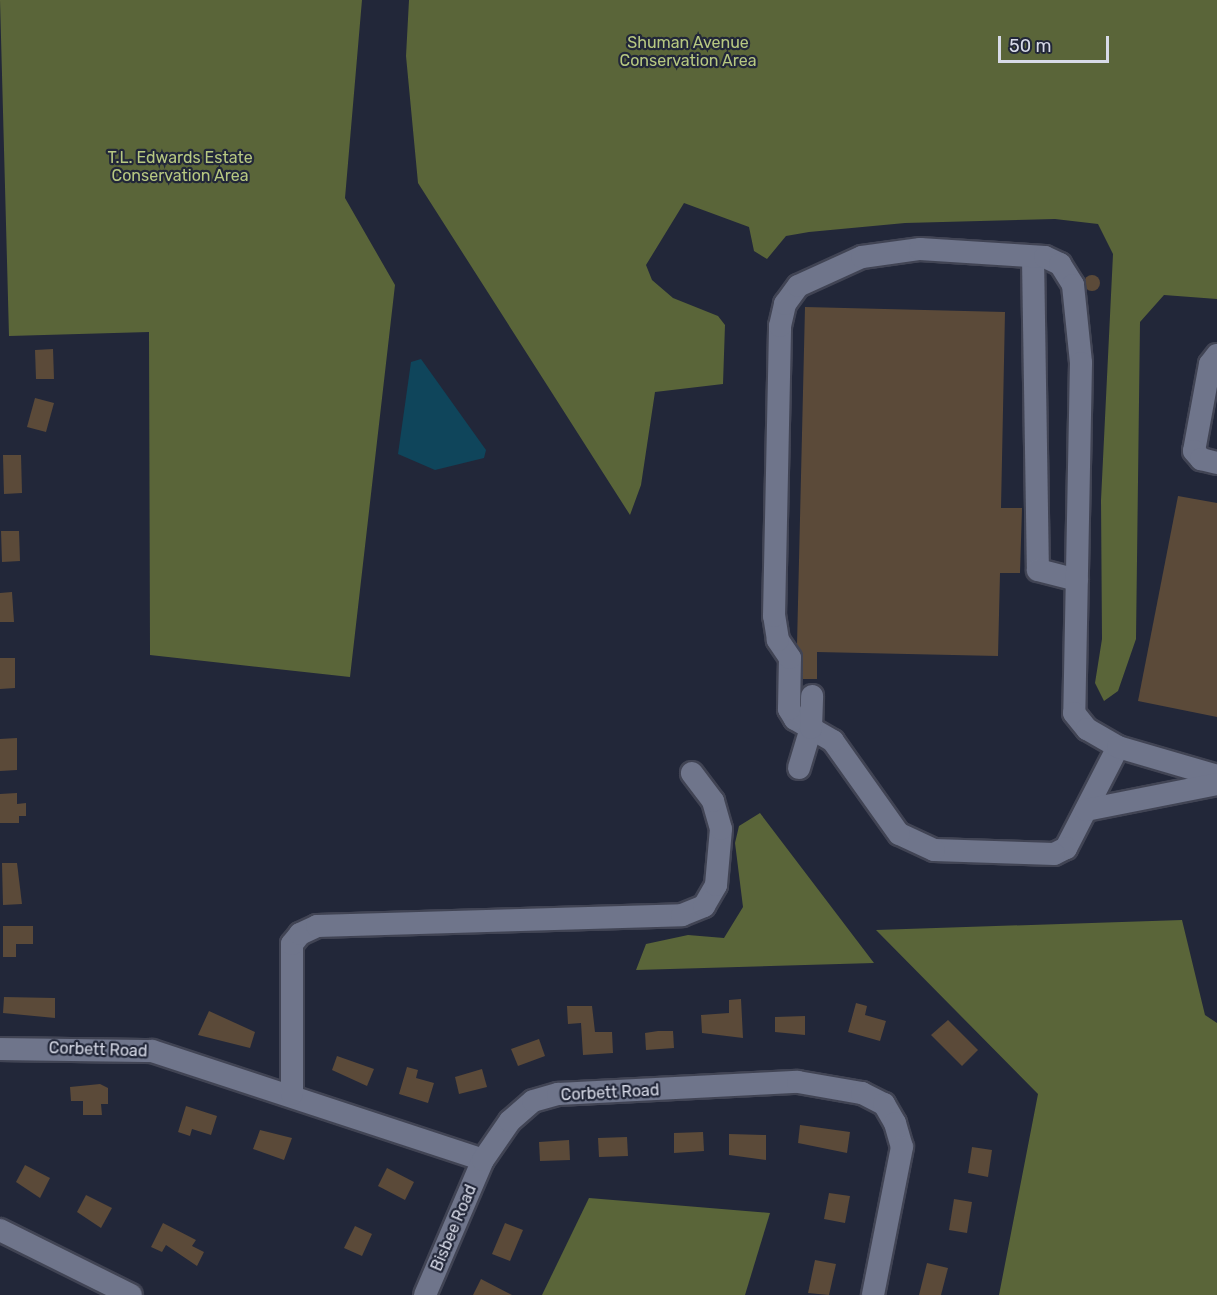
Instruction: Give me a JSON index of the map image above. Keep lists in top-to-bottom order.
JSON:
{
  "streets": {
    "street": ["Corbett Road", "Bisbee Road"]
  },
  "crossings": [
    ["Corbett Road", "Bisbee Road"]
  ],
  "parks": ["Shuman Avenue Conservation Area", "T.L. Edwards Estate Conservation Area"],
  "scale_bar": "50 m"
}
